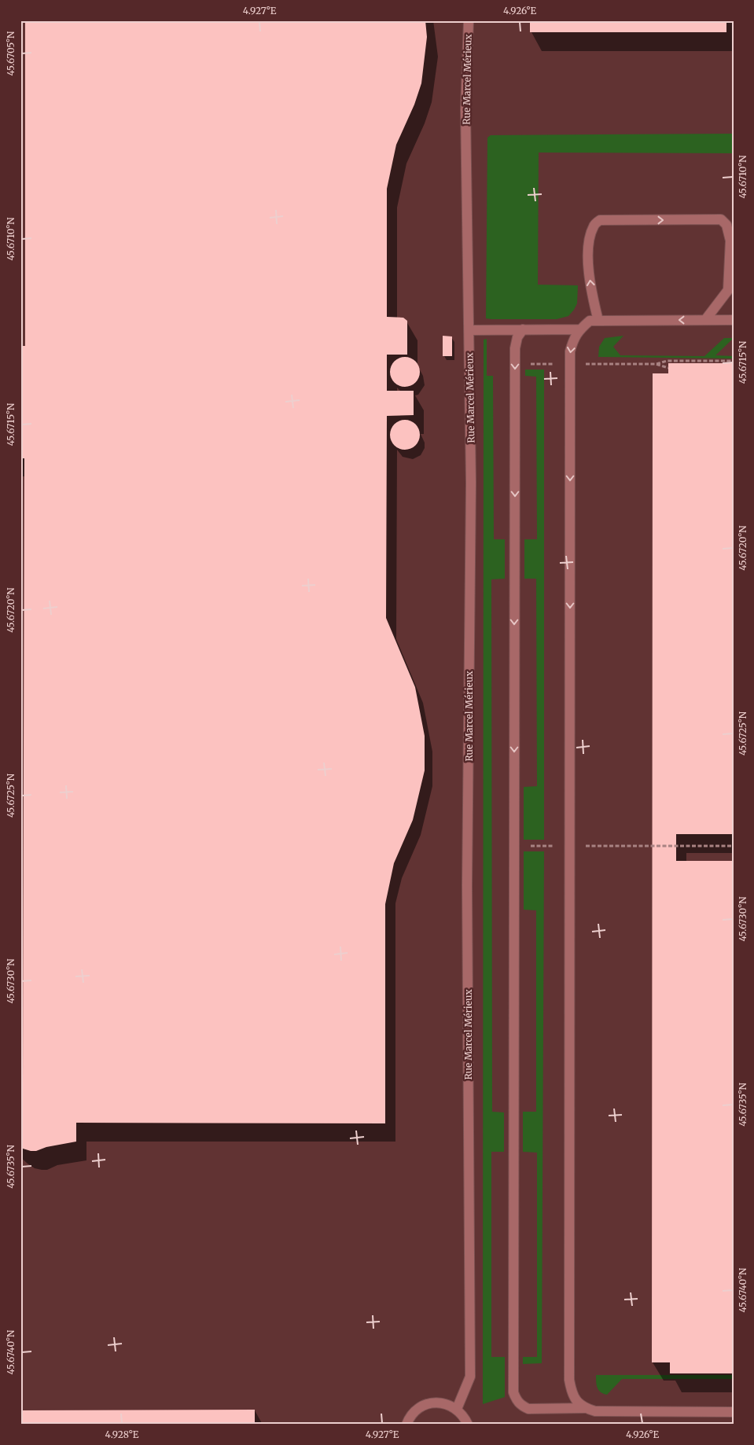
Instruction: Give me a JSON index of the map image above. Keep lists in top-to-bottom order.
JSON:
{
  "streets": {
    "street": ["Rue Marcel Mérieux"]
  },
  "coordinates": [
    "4.927°E",
    "4.926°E",
    "45.6705°N",
    "45.6710°N",
    "45.6715°N",
    "45.6720°N",
    "45.6725°N",
    "45.6730°N",
    "45.6735°N",
    "45.6740°N",
    "4.928°E"
  ]
}
